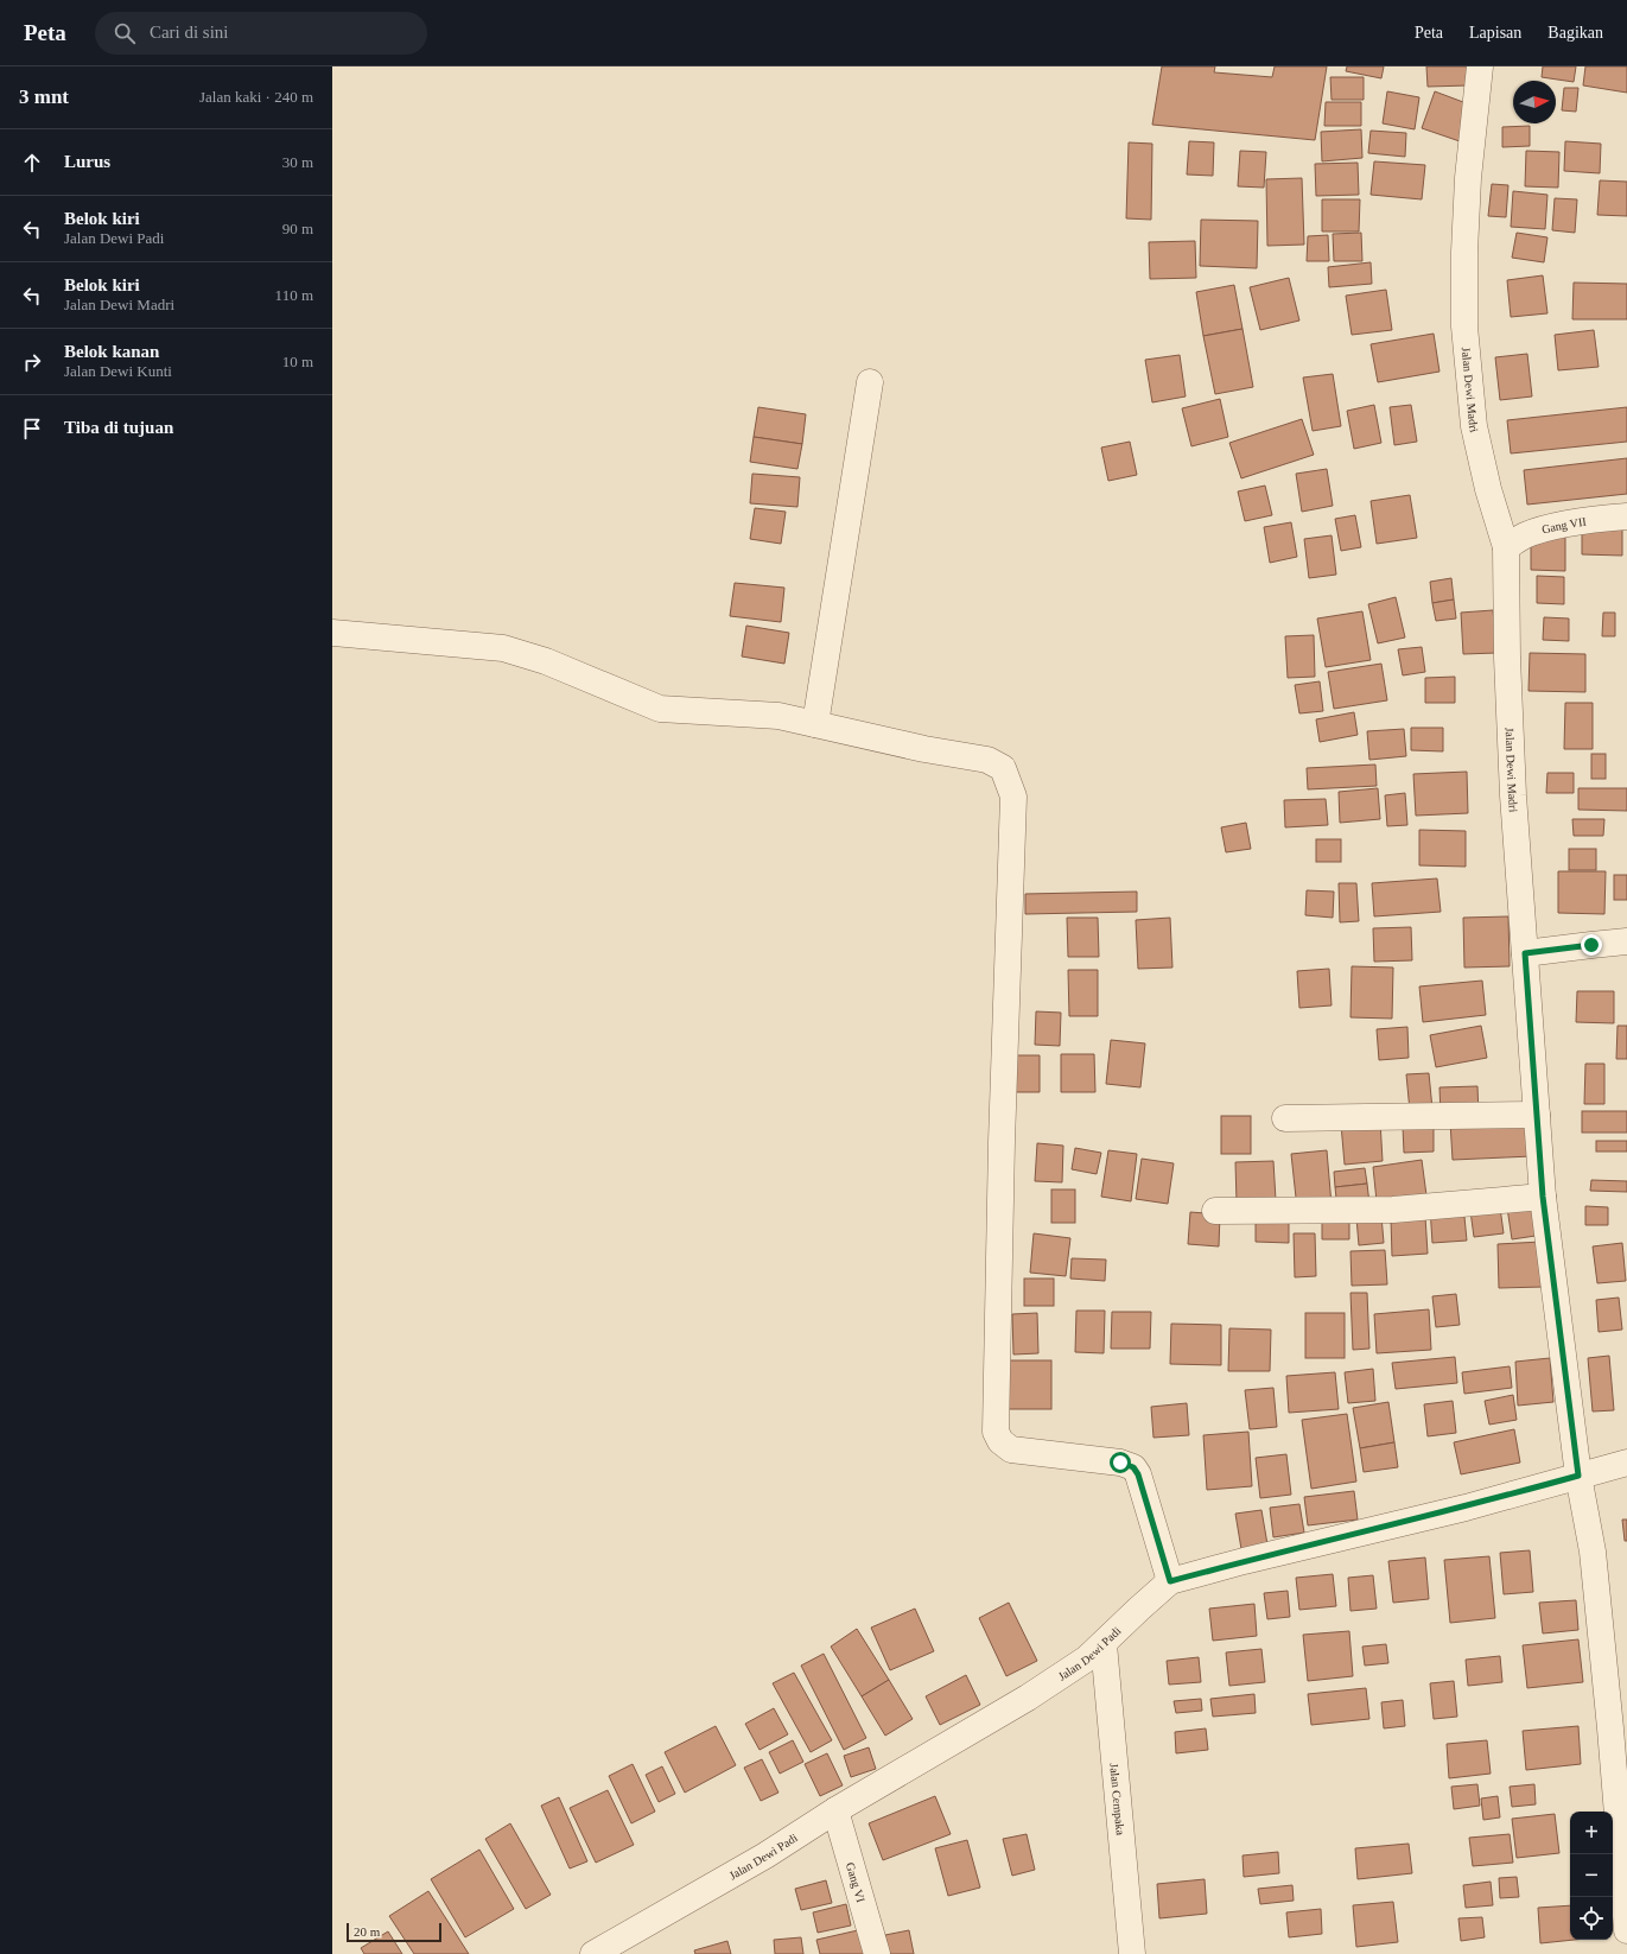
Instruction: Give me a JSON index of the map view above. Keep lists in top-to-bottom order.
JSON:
{
  "streets": {
    "street": [
      "Jalan Dewi Madri",
      "Gang VII",
      "Jalan Dewi Padi",
      "Jalan Cempaka",
      "Gang VI"
    ]
  },
  "crossings": [
    ["Jalan Dewi Madri", "Gang VII"],
    ["Jalan Dewi Madri", "Jalan Dewi Padi"],
    ["Jalan Dewi Padi", "Jalan Cempaka"],
    ["Jalan Dewi Padi", "Gang VI"]
  ],
  "scale_bar": "20 m",
  "north": "right",
  "page": {
    "header": "Peta",
    "search": "Cari di sini",
    "nav": ["Peta", "Lapisan", "Bagikan"],
    "heading": ["3 mnt", "Jalan kaki · 240 m"],
    "list": [
      ["Lurus", "30 m"],
      ["Belok kiri", "Jalan Dewi Padi", "90 m"],
      ["Belok kiri", "Jalan Dewi Madri", "110 m"],
      ["Belok kanan", "Jalan Dewi Kunti", "10 m"],
      "Tiba di tujuan"
    ],
    "map_buttons": ["+", "−"],
    "scale": "20 m"
  }
}
